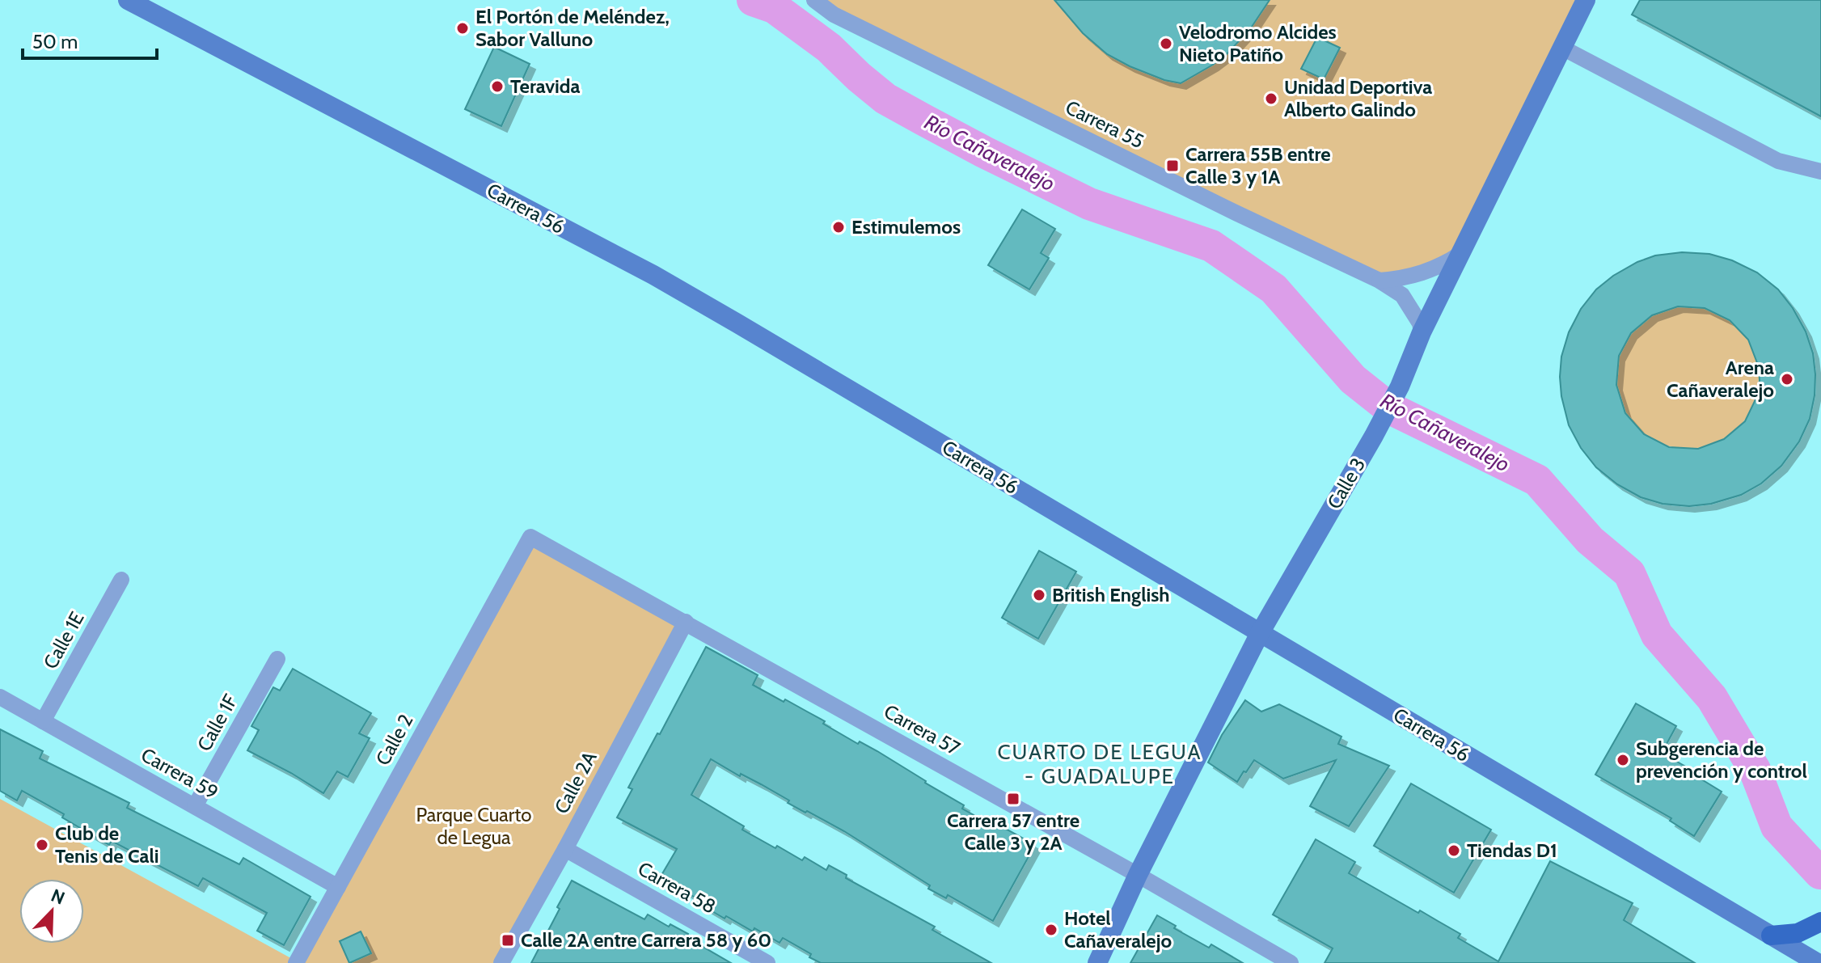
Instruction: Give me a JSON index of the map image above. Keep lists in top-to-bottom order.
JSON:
{
  "streets": {
    "street": [
      "Carrera 55",
      "Carrera 56",
      "Calle 3",
      "Calle 1E",
      "Calle 1F",
      "Carrera 57",
      "Calle 2",
      "Carrera 59",
      "Calle 2A",
      "Carrera 58"
    ]
  },
  "crossings": [
    ["Carrera 55", "Calle 3"],
    ["Carrera 56", "Calle 3"],
    ["Calle 3", "Carrera 57"],
    ["Calle 1E", "Carrera 59"],
    ["Calle 1F", "Carrera 59"],
    ["Carrera 57", "Calle 2"],
    ["Carrera 57", "Calle 2A"],
    ["Calle 2", "Carrera 59"],
    ["Calle 2A", "Carrera 58"]
  ],
  "districts": ["CUARTO DE LEGUA - GUADALUPE"],
  "water": ["Río Cañaveralejo"],
  "parks": ["Parque Cuarto de Legua"],
  "places": {
    "other": [
      "El Portón de Meléndez, Sabor Valluno",
      "Velodromo Alcides Nieto Patiño",
      "Teravida",
      "Unidad Deportiva Alberto Galindo",
      "Estimulemos",
      "Arena Cañaveralejo",
      "British English",
      "Subgerencia de prevención y control",
      "Club de Tenis de Cali",
      "Tiendas D1",
      "Hotel Cañaveralejo"
    ],
    "transit": ["Carrera 55B entre Calle 3 y 1A", "Carrera 57 entre Calle 3 y 2A", "Calle 2A entre Carrera 58 y 60"]
  },
  "scale_bar": "50 m",
  "north": "top right"
}
